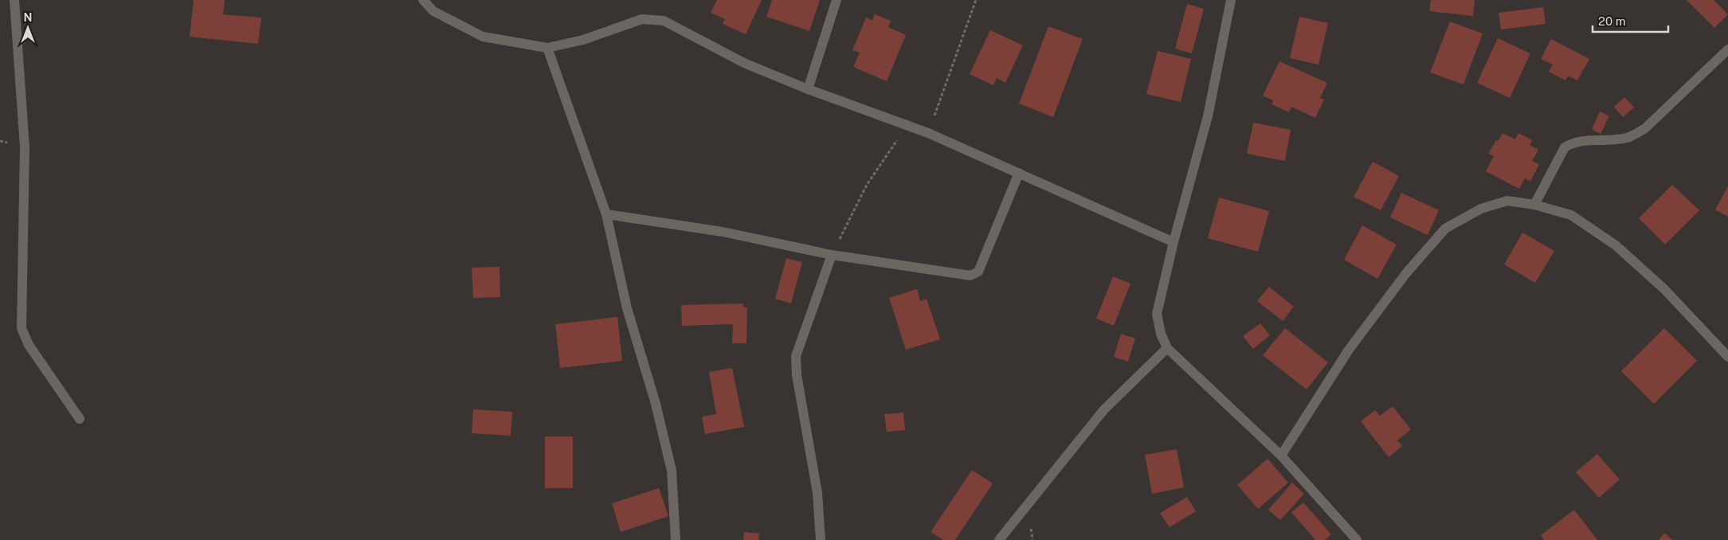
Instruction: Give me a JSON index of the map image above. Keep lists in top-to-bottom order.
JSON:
{
  "scale_bar": "20 m",
  "north": "top"
}
